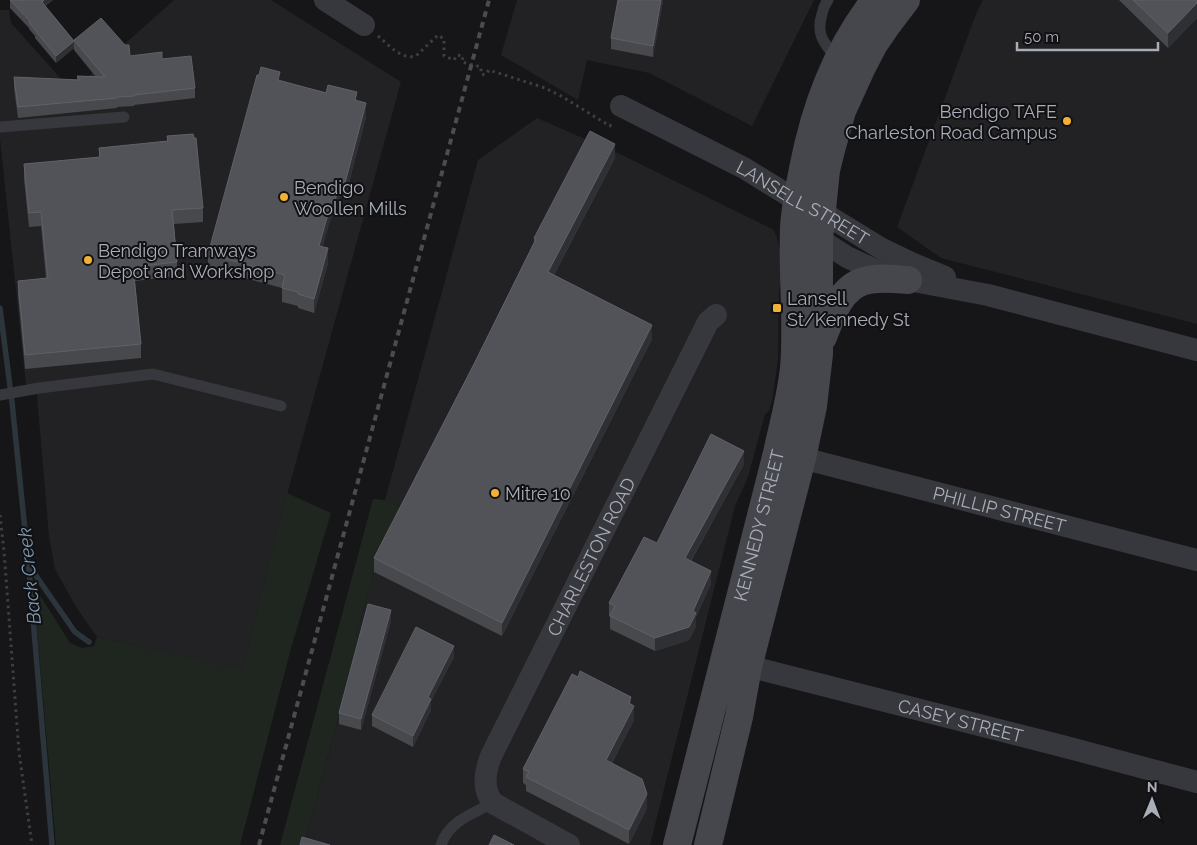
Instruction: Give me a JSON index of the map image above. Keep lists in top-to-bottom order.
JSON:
{
  "streets": {
    "street": [
      "LANSELL STREET",
      "PHILLIP STREET",
      "KENNEDY STREET",
      "CHARLESTON ROAD",
      "CASEY STREET"
    ]
  },
  "crossings": [
    ["LANSELL STREET", "KENNEDY STREET"],
    ["PHILLIP STREET", "KENNEDY STREET"],
    ["KENNEDY STREET", "CASEY STREET"]
  ],
  "water": ["Back Creek"],
  "places": {
    "other": [
      "Bendigo TAFE Charleston Road Campus",
      "Bendigo Woollen Mills",
      "Bendigo Tramways Depot and Workshop",
      "Mitre 10"
    ],
    "transit": ["Lansell St/Kennedy St"]
  },
  "scale_bar": "50 m",
  "north": "top"
}
